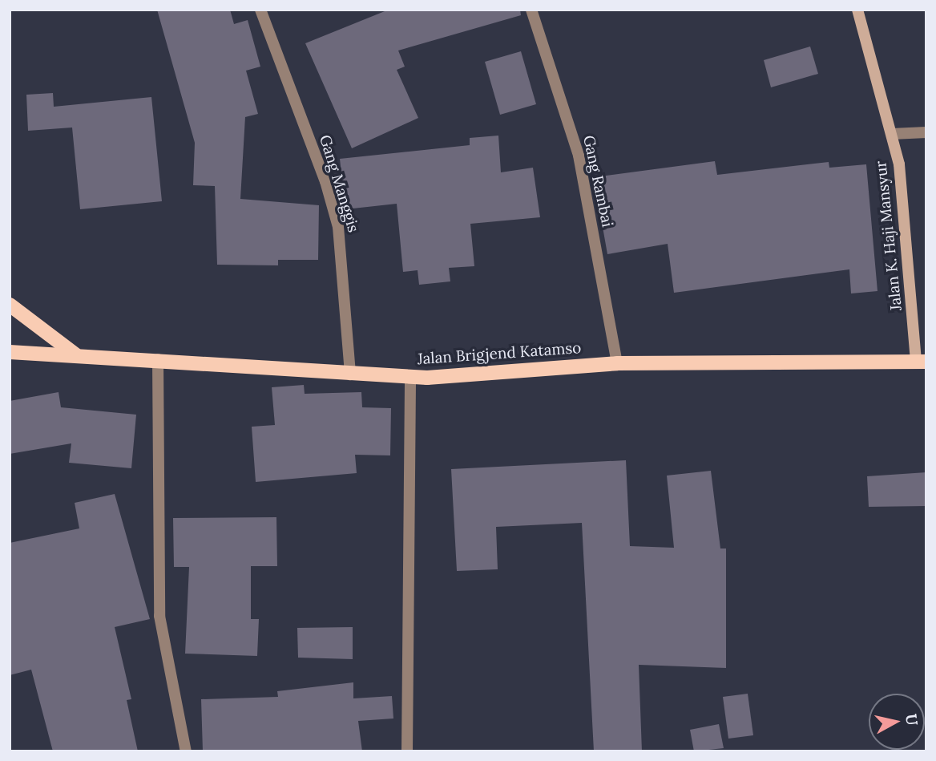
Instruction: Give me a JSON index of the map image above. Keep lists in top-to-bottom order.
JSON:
{
  "streets": {
    "main road": ["Jalan Brigjend Katamso"],
    "street": ["Gang Rambai", "Gang Manggis", "Jalan K. Haji Mansyur"]
  },
  "crossings": [
    ["Gang Rambai", "Jalan Brigjend Katamso"],
    ["Gang Manggis", "Jalan Brigjend Katamso"],
    ["Jalan K. Haji Mansyur", "Jalan Brigjend Katamso"]
  ],
  "north": "right"
}
